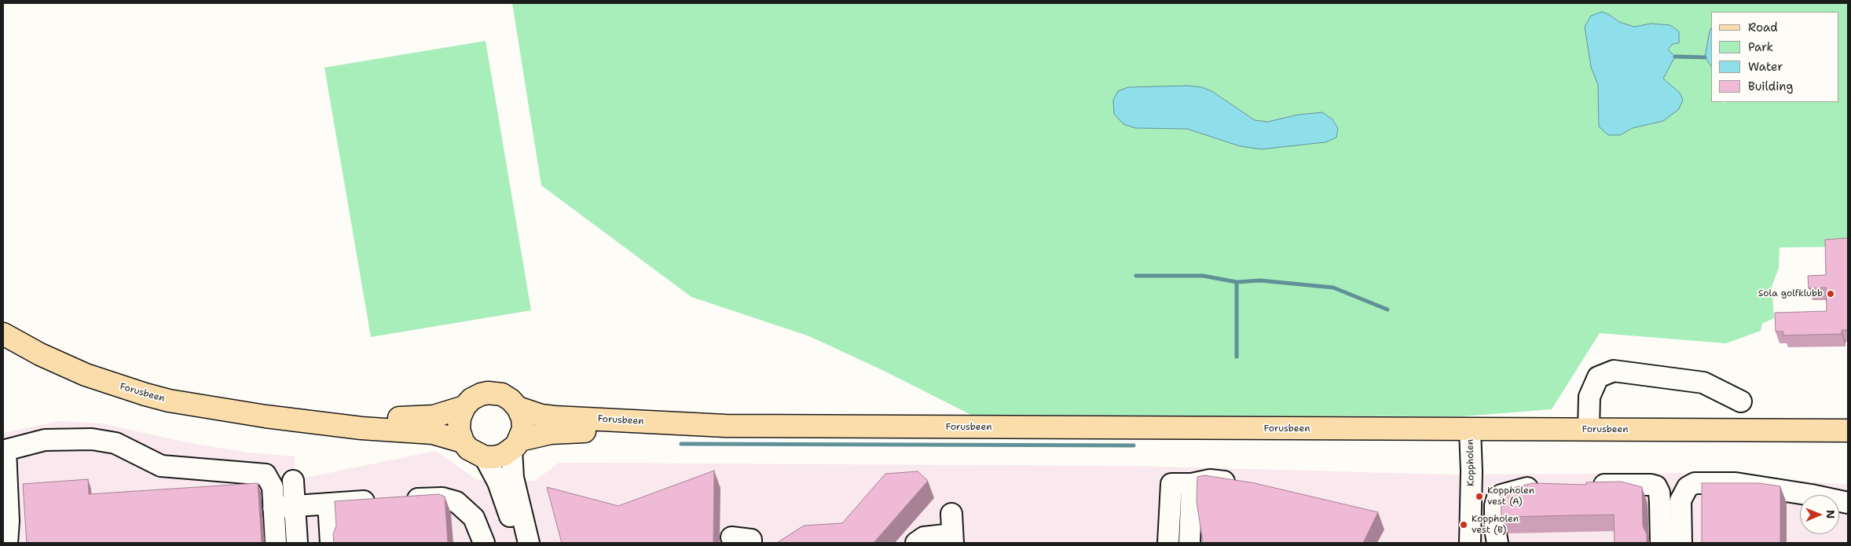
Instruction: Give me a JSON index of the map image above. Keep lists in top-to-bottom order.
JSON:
{
  "streets": {
    "main road": ["Forusbeen"],
    "street": ["Koppholen"]
  },
  "crossings": [
    ["Forusbeen", "Koppholen"]
  ],
  "places": ["Sola golfklubb", "Koppholen vest (A)", "Koppholen vest (B)"],
  "legend": [
    "Road",
    "Park",
    "Water",
    "Building"
  ],
  "north": "right"
}
